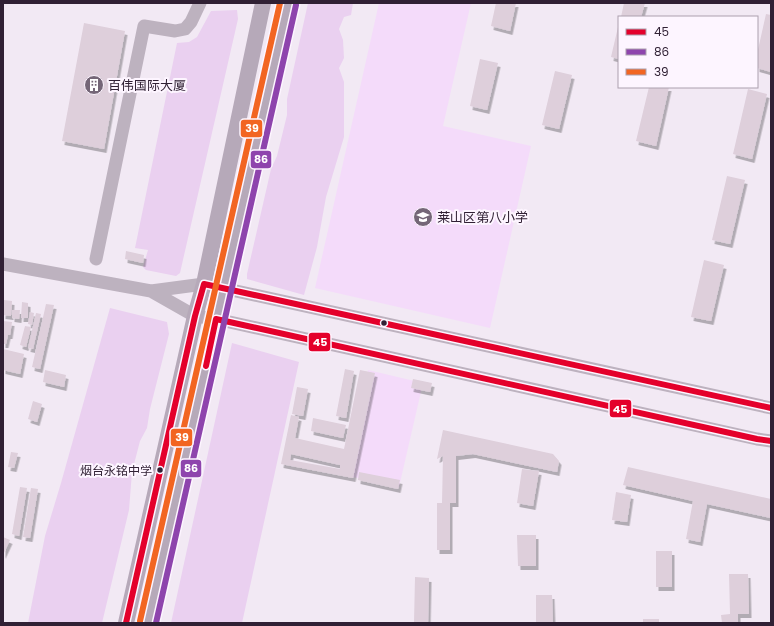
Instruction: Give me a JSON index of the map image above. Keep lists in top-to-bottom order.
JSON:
{
  "places": {
    "building": ["百伟国际大厦"],
    "school or university": ["莱山区第八小学"],
    "other": ["烟台永铭中学"]
  },
  "lines": ["transit line 39", "transit line 86", "transit line 45"],
  "legend": ["45", "86", "39"]
}
